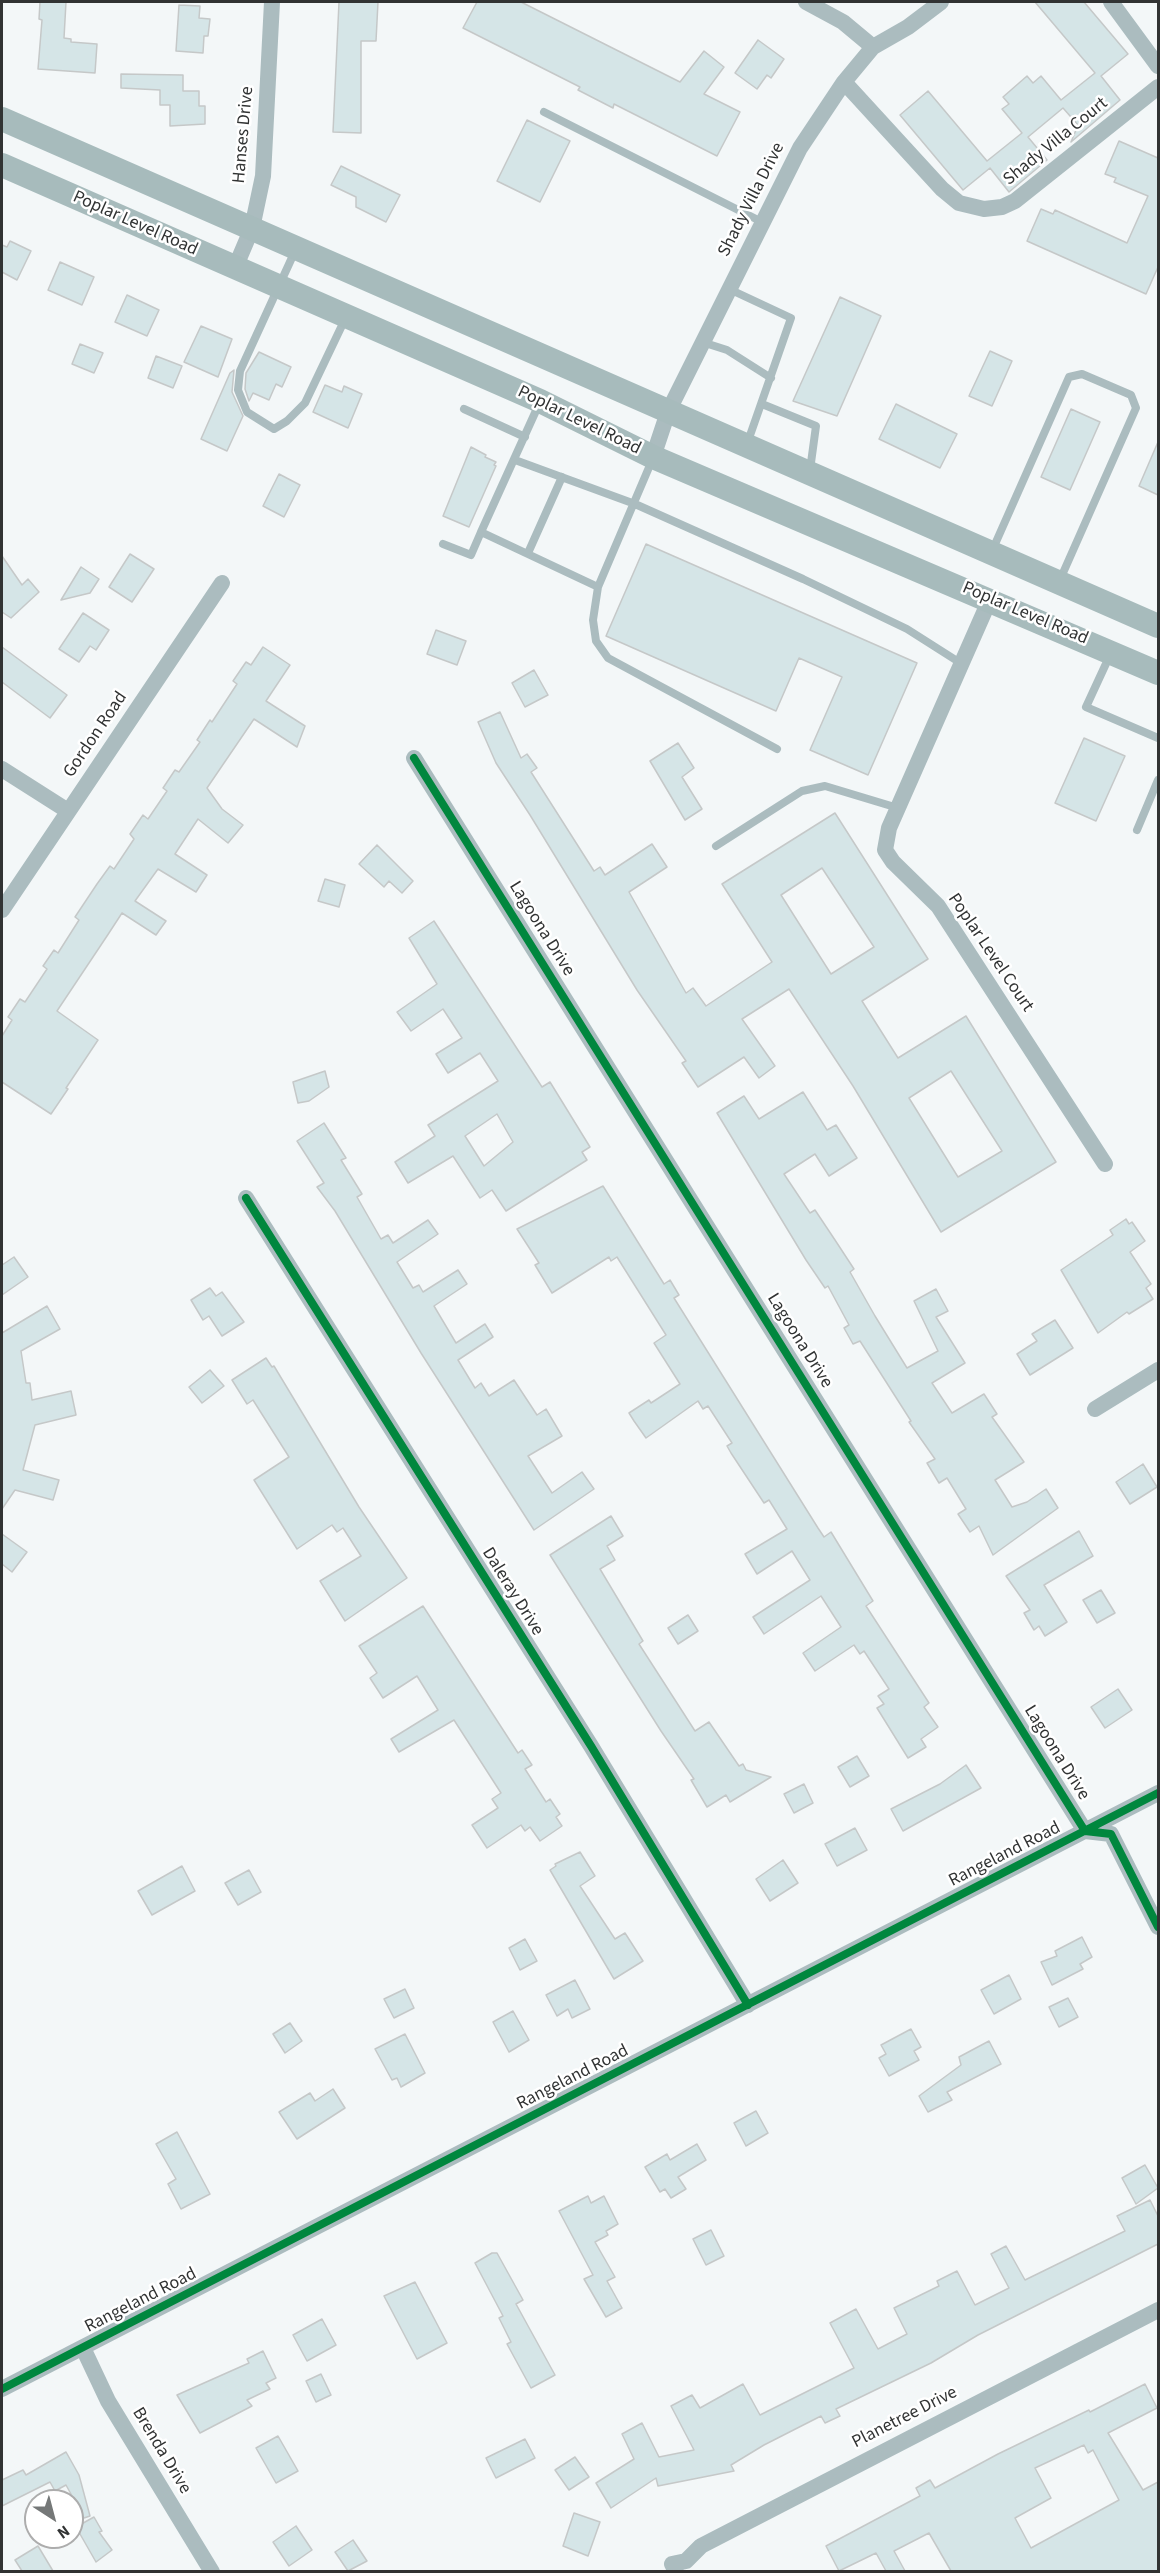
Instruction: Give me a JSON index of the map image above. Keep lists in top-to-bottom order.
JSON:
{
  "streets": {
    "main road": ["Poplar Level Road"],
    "street": [
      "Hanses Drive",
      "Shady Villa Court",
      "Shady Villa Drive",
      "Gordon Road",
      "Lagoona Drive",
      "Poplar Level Court",
      "Daleray Drive",
      "Rangeland Road",
      "Planetree Drive",
      "Brenda Drive"
    ]
  },
  "crossings": [
    ["Hanses Drive", "Poplar Level Road"],
    ["Shady Villa Court", "Shady Villa Drive"],
    ["Shady Villa Drive", "Poplar Level Road"],
    ["Poplar Level Road", "Poplar Level Court"],
    ["Lagoona Drive", "Rangeland Road"],
    ["Daleray Drive", "Rangeland Road"],
    ["Rangeland Road", "Brenda Drive"]
  ],
  "north": "bottom right"
}
